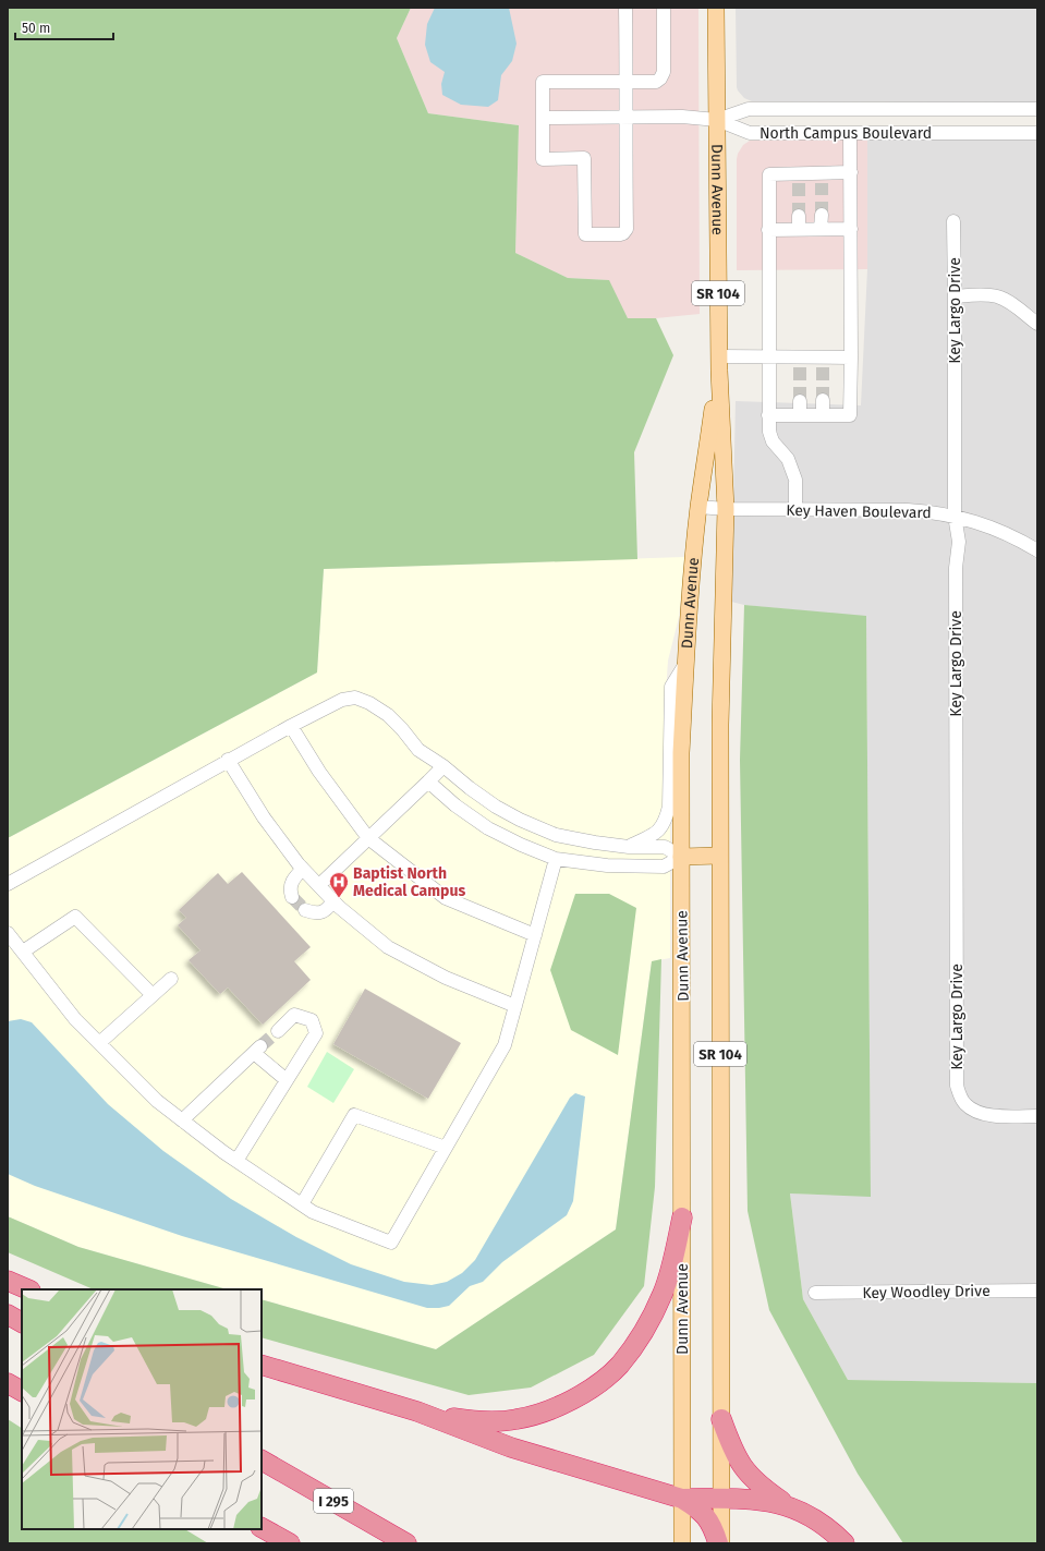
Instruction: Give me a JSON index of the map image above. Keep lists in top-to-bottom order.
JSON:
{
  "streets": {
    "highway": ["I 295"],
    "main road": ["Dunn Avenue", "SR 104"],
    "street": [
      "North Campus Boulevard",
      "Key Largo Drive",
      "Key Haven Boulevard",
      "Key Woodley Drive"
    ]
  },
  "crossings": [
    ["North Campus Boulevard", "Dunn Avenue"],
    ["Dunn Avenue", "Key Haven Boulevard"],
    ["Key Largo Drive", "Key Haven Boulevard"]
  ],
  "places": {
    "hospital": ["Baptist North Medical Campus"]
  },
  "scale_bar": "50 m"
}
